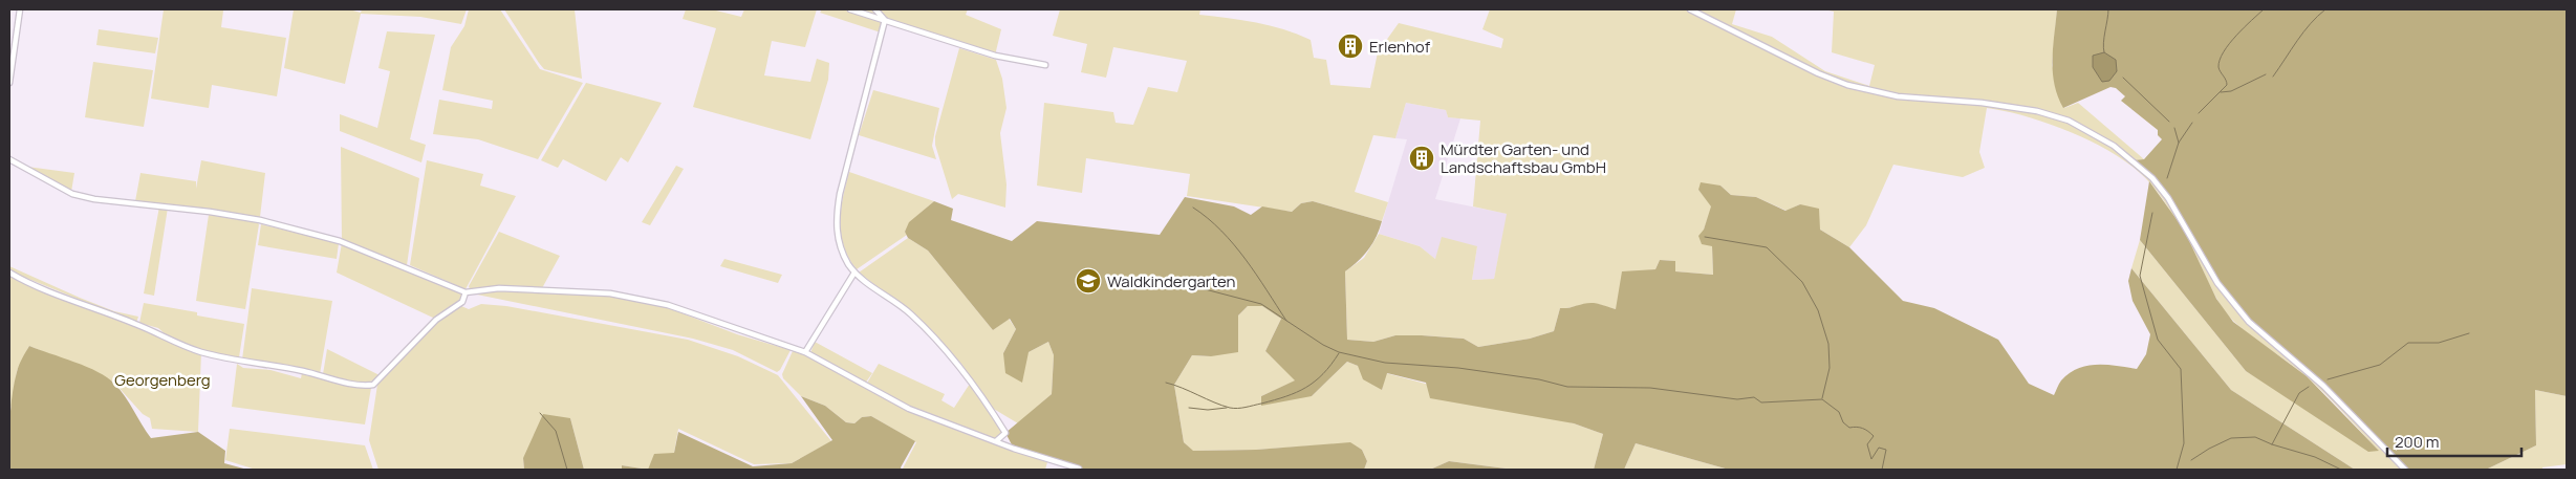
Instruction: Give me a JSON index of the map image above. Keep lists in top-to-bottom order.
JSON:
{
  "parks": ["Georgenberg"],
  "places": {
    "building": ["Erlenhof", "Mürdter Garten- und Landschaftsbau GmbH"],
    "school or university": ["Waldkindergarten"]
  },
  "scale_bar": "200 m"
}
